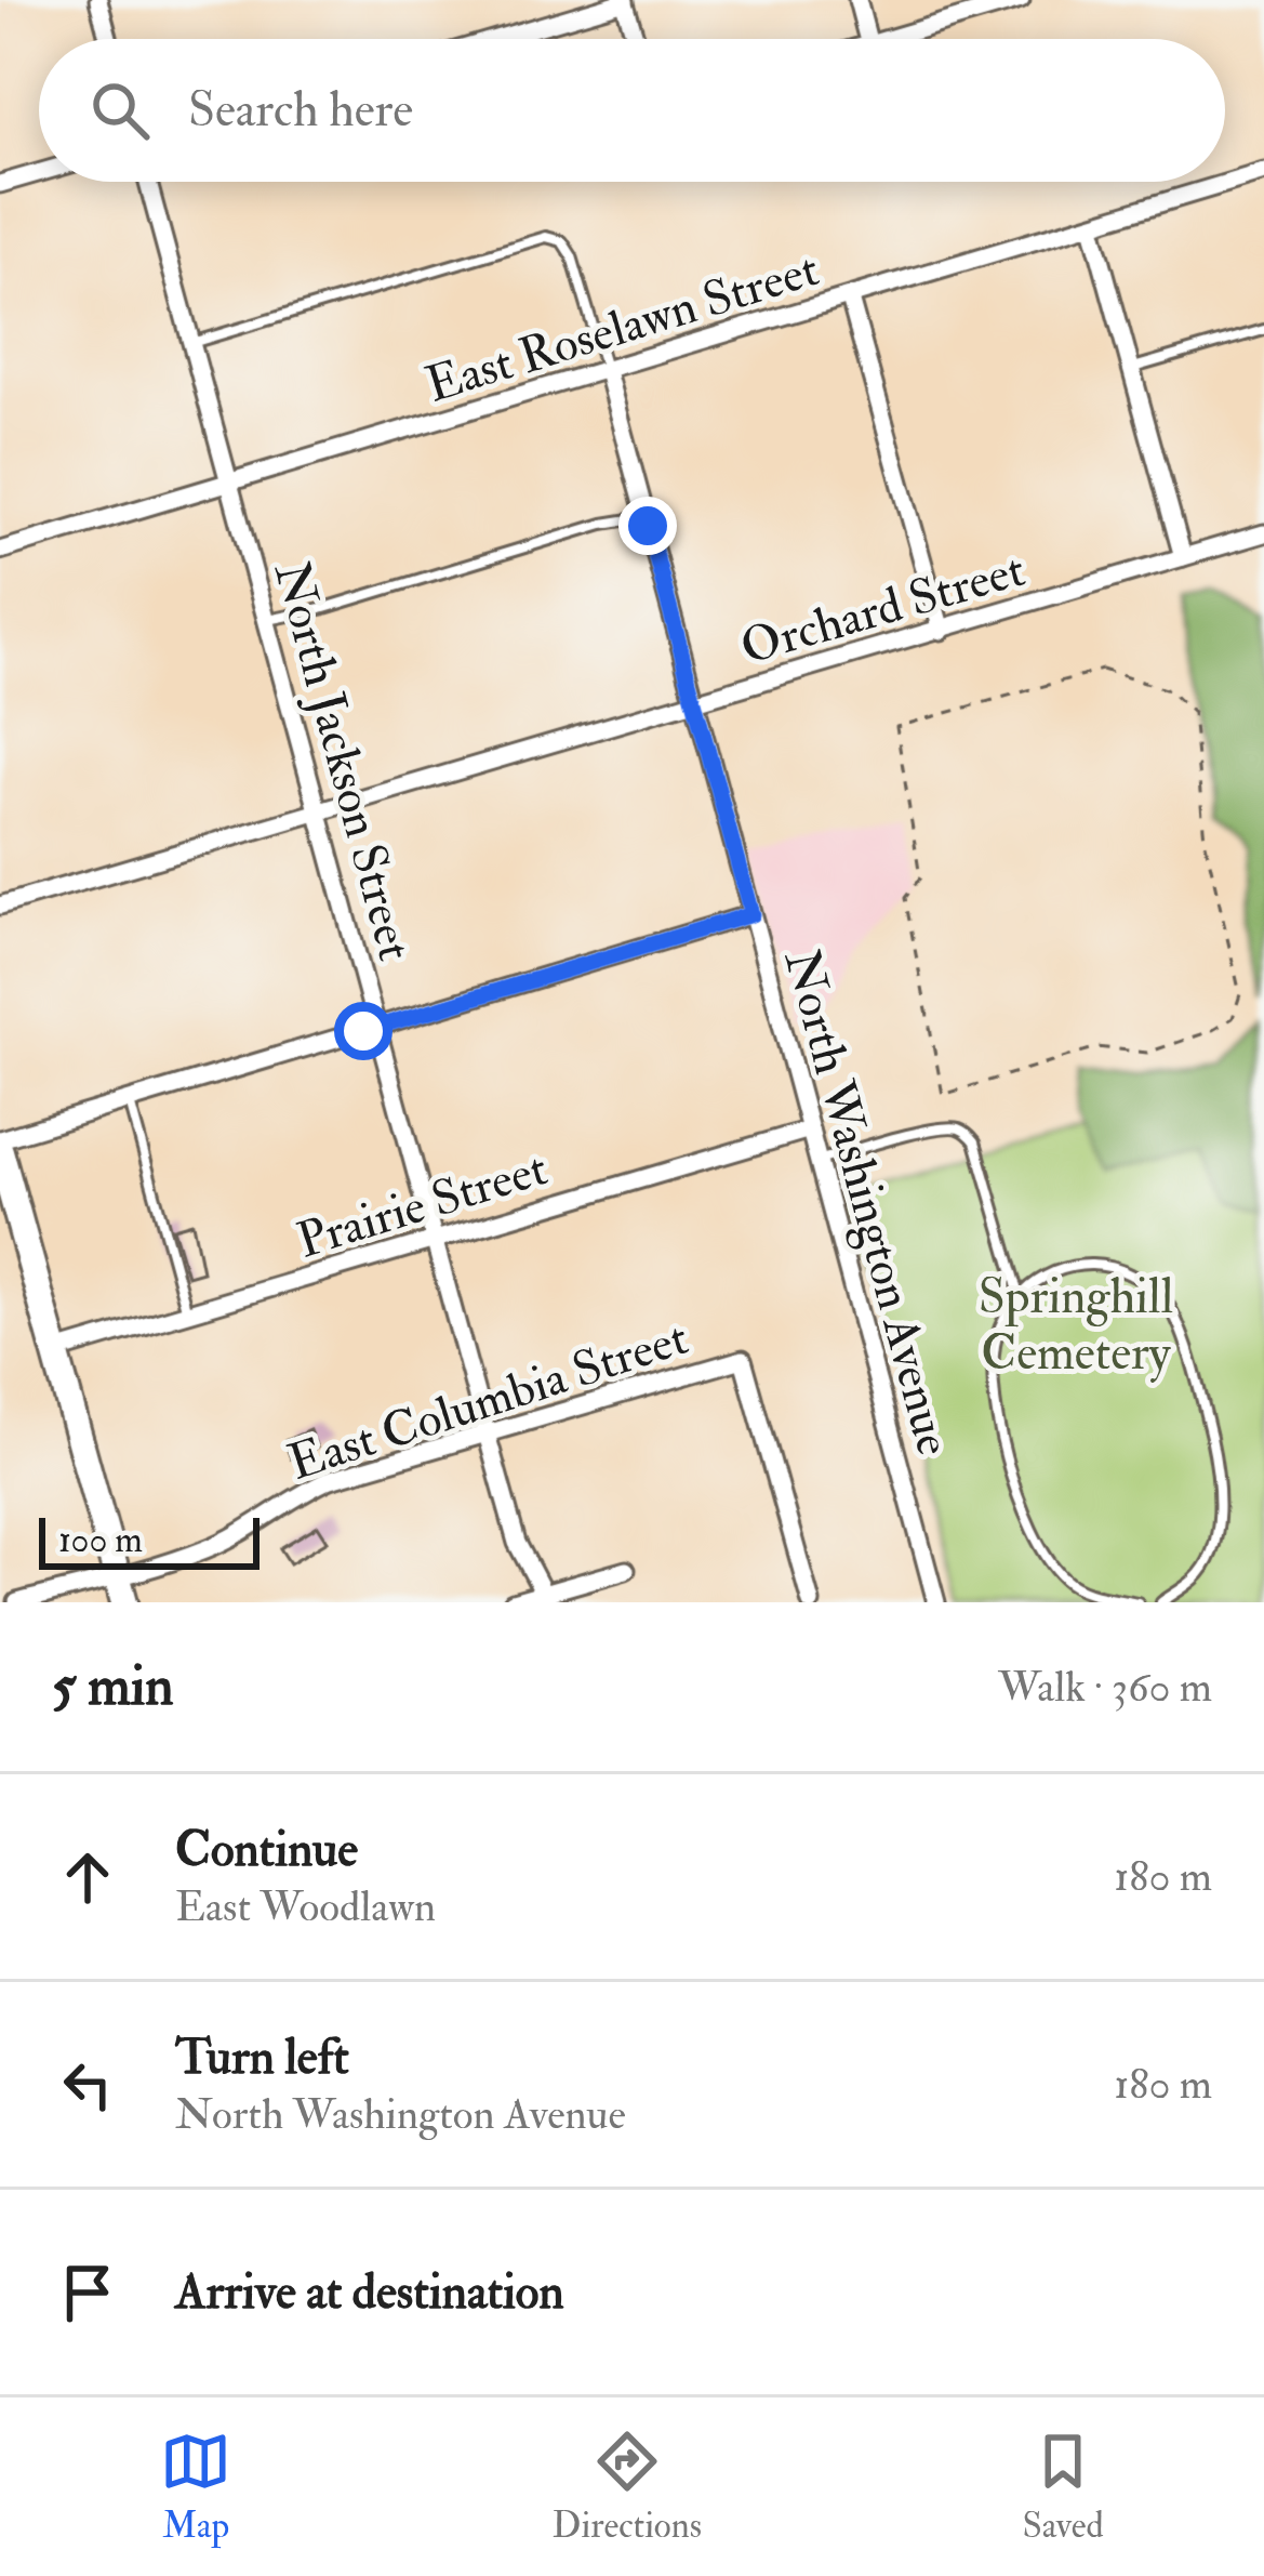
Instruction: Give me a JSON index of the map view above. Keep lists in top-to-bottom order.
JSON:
{
  "streets": {
    "street": [
      "East Roselawn Street",
      "Orchard Street",
      "North Jackson Street",
      "North Washington Avenue",
      "Prairie Street",
      "East Columbia Street"
    ]
  },
  "crossings": [
    ["East Roselawn Street", "North Jackson Street"],
    ["East Roselawn Street", "North Washington Avenue"],
    ["Orchard Street", "North Jackson Street"],
    ["Orchard Street", "North Washington Avenue"],
    ["North Jackson Street", "Prairie Street"],
    ["North Jackson Street", "East Columbia Street"],
    ["North Washington Avenue", "Prairie Street"]
  ],
  "parks": ["Springhill Cemetery"],
  "scale_bar": "100 m",
  "page": {
    "search": "Search here",
    "scale": "100 m",
    "heading": ["5 min", "Walk · 360 m"],
    "list": [
      ["Continue", "East Woodlawn", "180 m"],
      ["Turn left", "North Washington Avenue", "180 m"],
      "Arrive at destination"
    ],
    "nav": ["Map", "Directions", "Saved"]
  }
}
